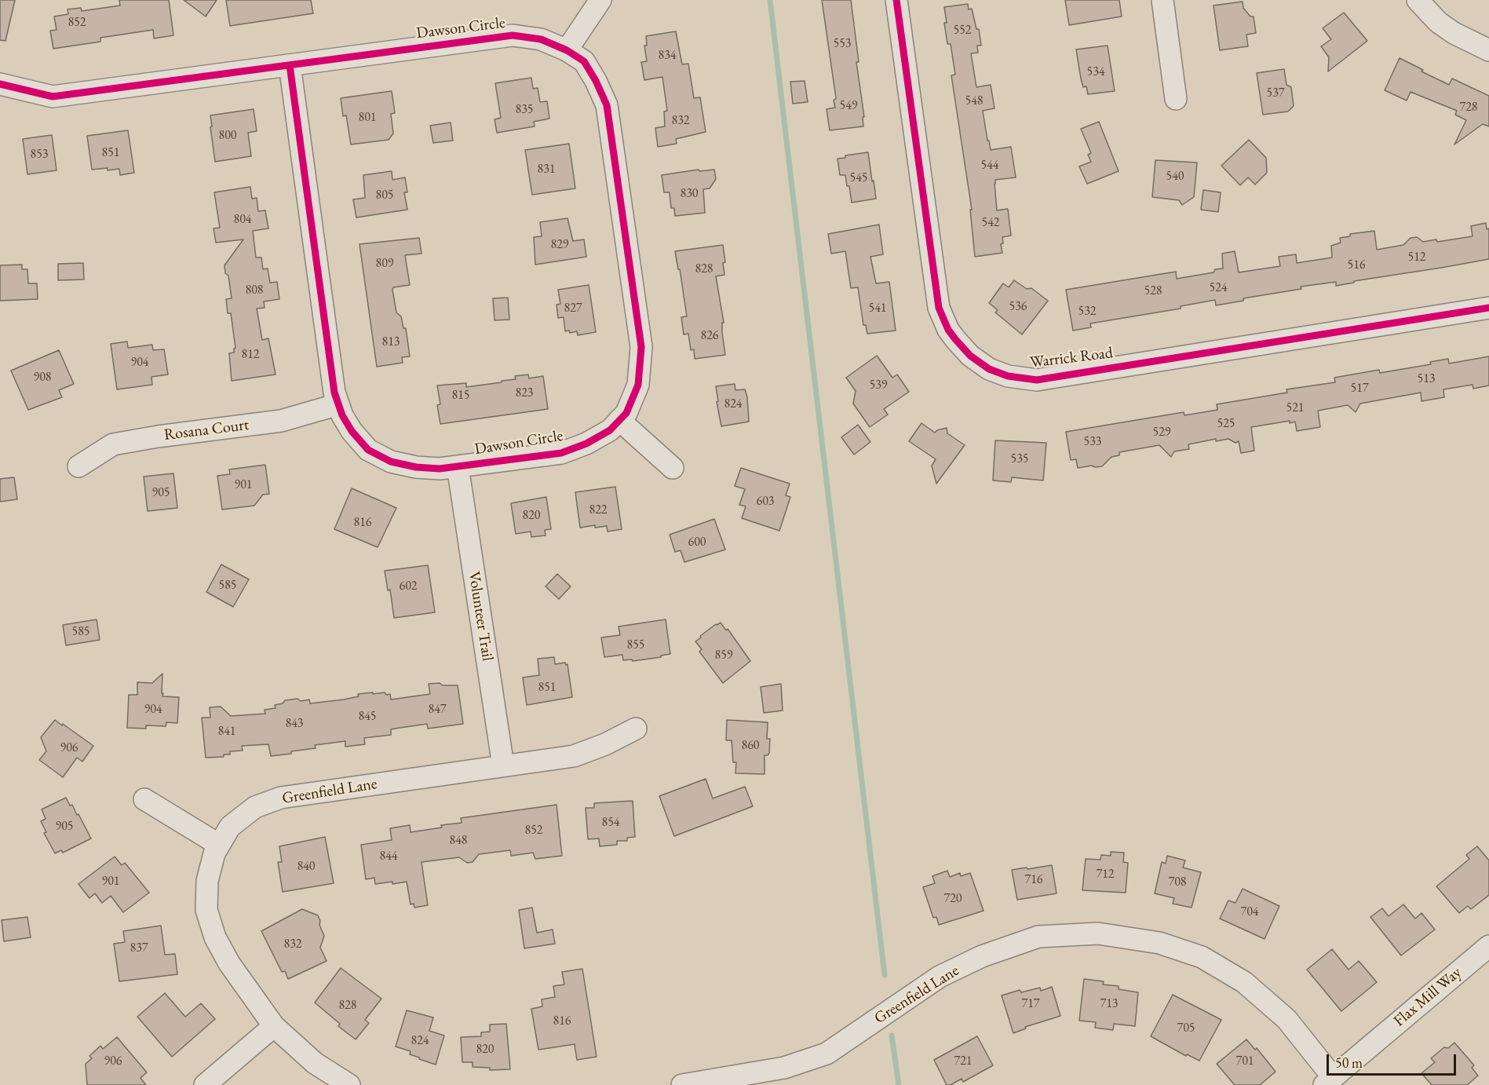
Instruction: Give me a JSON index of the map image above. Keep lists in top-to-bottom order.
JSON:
{
  "streets": {
    "street": [
      "Dawson Circle",
      "Warrick Road",
      "Rosana Court",
      "Volunteer Trail",
      "Greenfield Lane",
      "Flax Mill Way"
    ]
  },
  "crossings": [
    ["Dawson Circle", "Rosana Court"],
    ["Dawson Circle", "Volunteer Trail"],
    ["Volunteer Trail", "Greenfield Lane"],
    ["Greenfield Lane", "Flax Mill Way"]
  ],
  "house_numbers": [
    "852",
    "552",
    "553",
    "834",
    "534",
    "537",
    "548",
    "549",
    "728",
    "835",
    "801",
    "832",
    "800",
    "851",
    "853",
    "544",
    "831",
    "540",
    "545",
    "830",
    "805",
    "804",
    "542",
    "829",
    "512",
    "809",
    "516",
    "828",
    "524",
    "808",
    "528",
    "536",
    "827",
    "541",
    "532",
    "826",
    "813",
    "812",
    "904",
    "908",
    "513",
    "539",
    "517",
    "823",
    "815",
    "824",
    "521",
    "525",
    "529",
    "533",
    "535",
    "901",
    "905",
    "603",
    "822",
    "820",
    "816",
    "600",
    "585",
    "602",
    "585",
    "855",
    "859",
    "851",
    "904",
    "847",
    "845",
    "843",
    "841",
    "860",
    "906",
    "854",
    "905",
    "852",
    "848",
    "844",
    "840",
    "712",
    "716",
    "901",
    "708",
    "720",
    "704",
    "832",
    "837",
    "717",
    "713",
    "828",
    "816",
    "705",
    "824",
    "820",
    "906",
    "721",
    "701"
  ],
  "scale_bar": "50 m"
}
